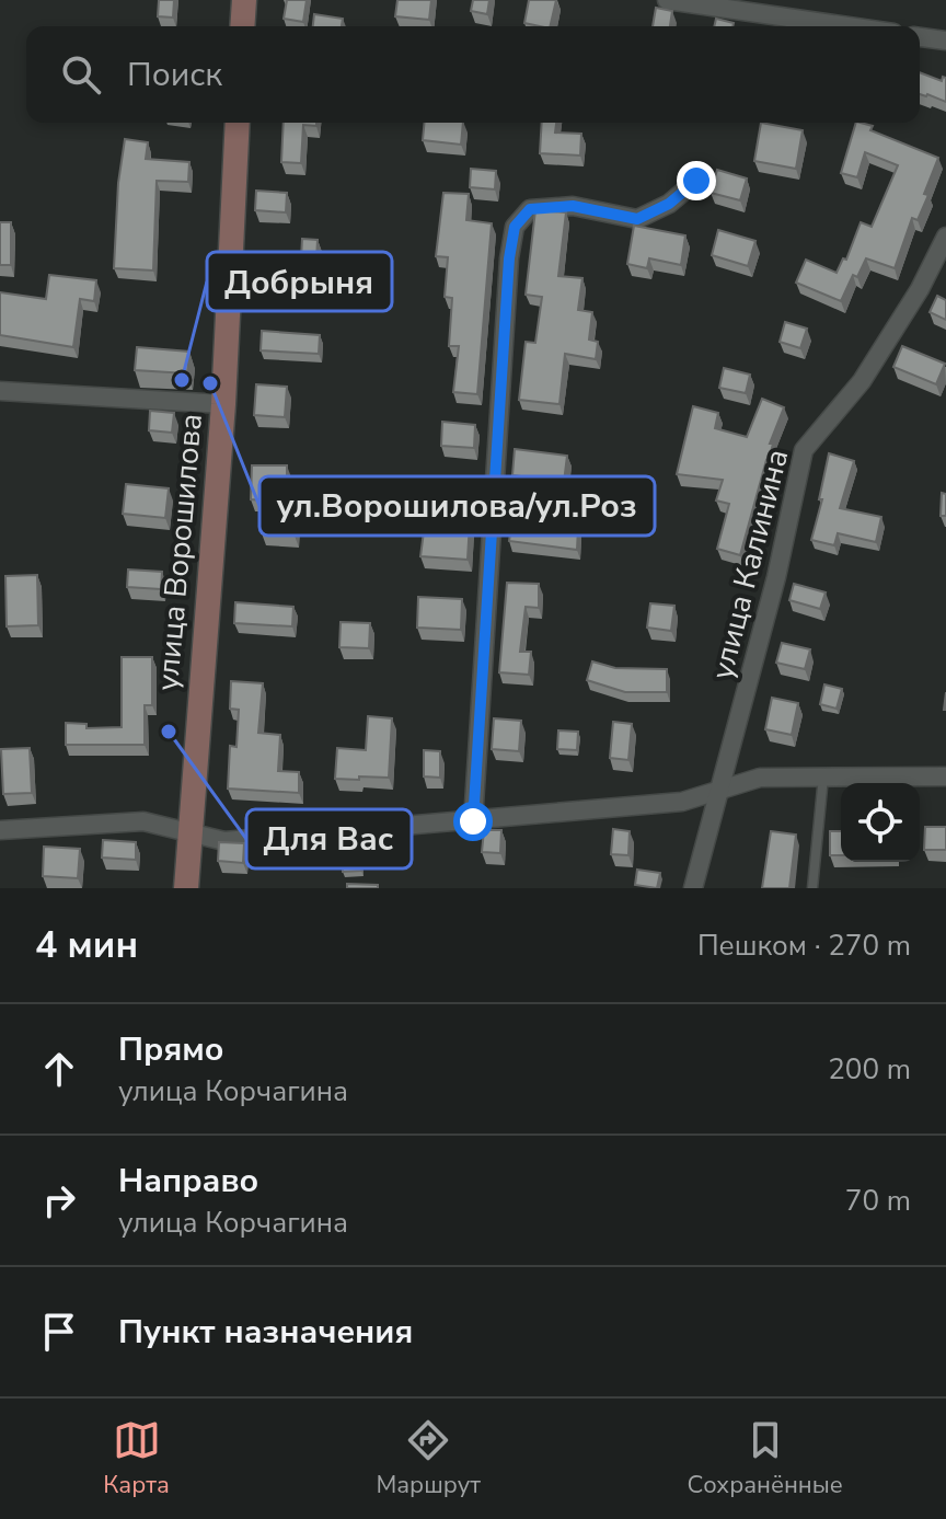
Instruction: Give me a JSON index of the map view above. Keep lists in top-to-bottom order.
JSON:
{
  "streets": {
    "main road": ["улица Ворошилова"],
    "street": ["улица Калинина"]
  },
  "places": ["Добрыня", "ул.Ворошилова/ул.Роз", "Для Вас"],
  "page": {
    "search": "Поиск",
    "heading": ["4 мин", "Пешком · 270 m"],
    "list": [
      ["Прямо", "улица Корчагина", "200 m"],
      ["Направо", "улица Корчагина", "70 m"],
      "Пункт назначения"
    ],
    "nav": ["Карта", "Маршрут", "Сохранённые"]
  }
}
